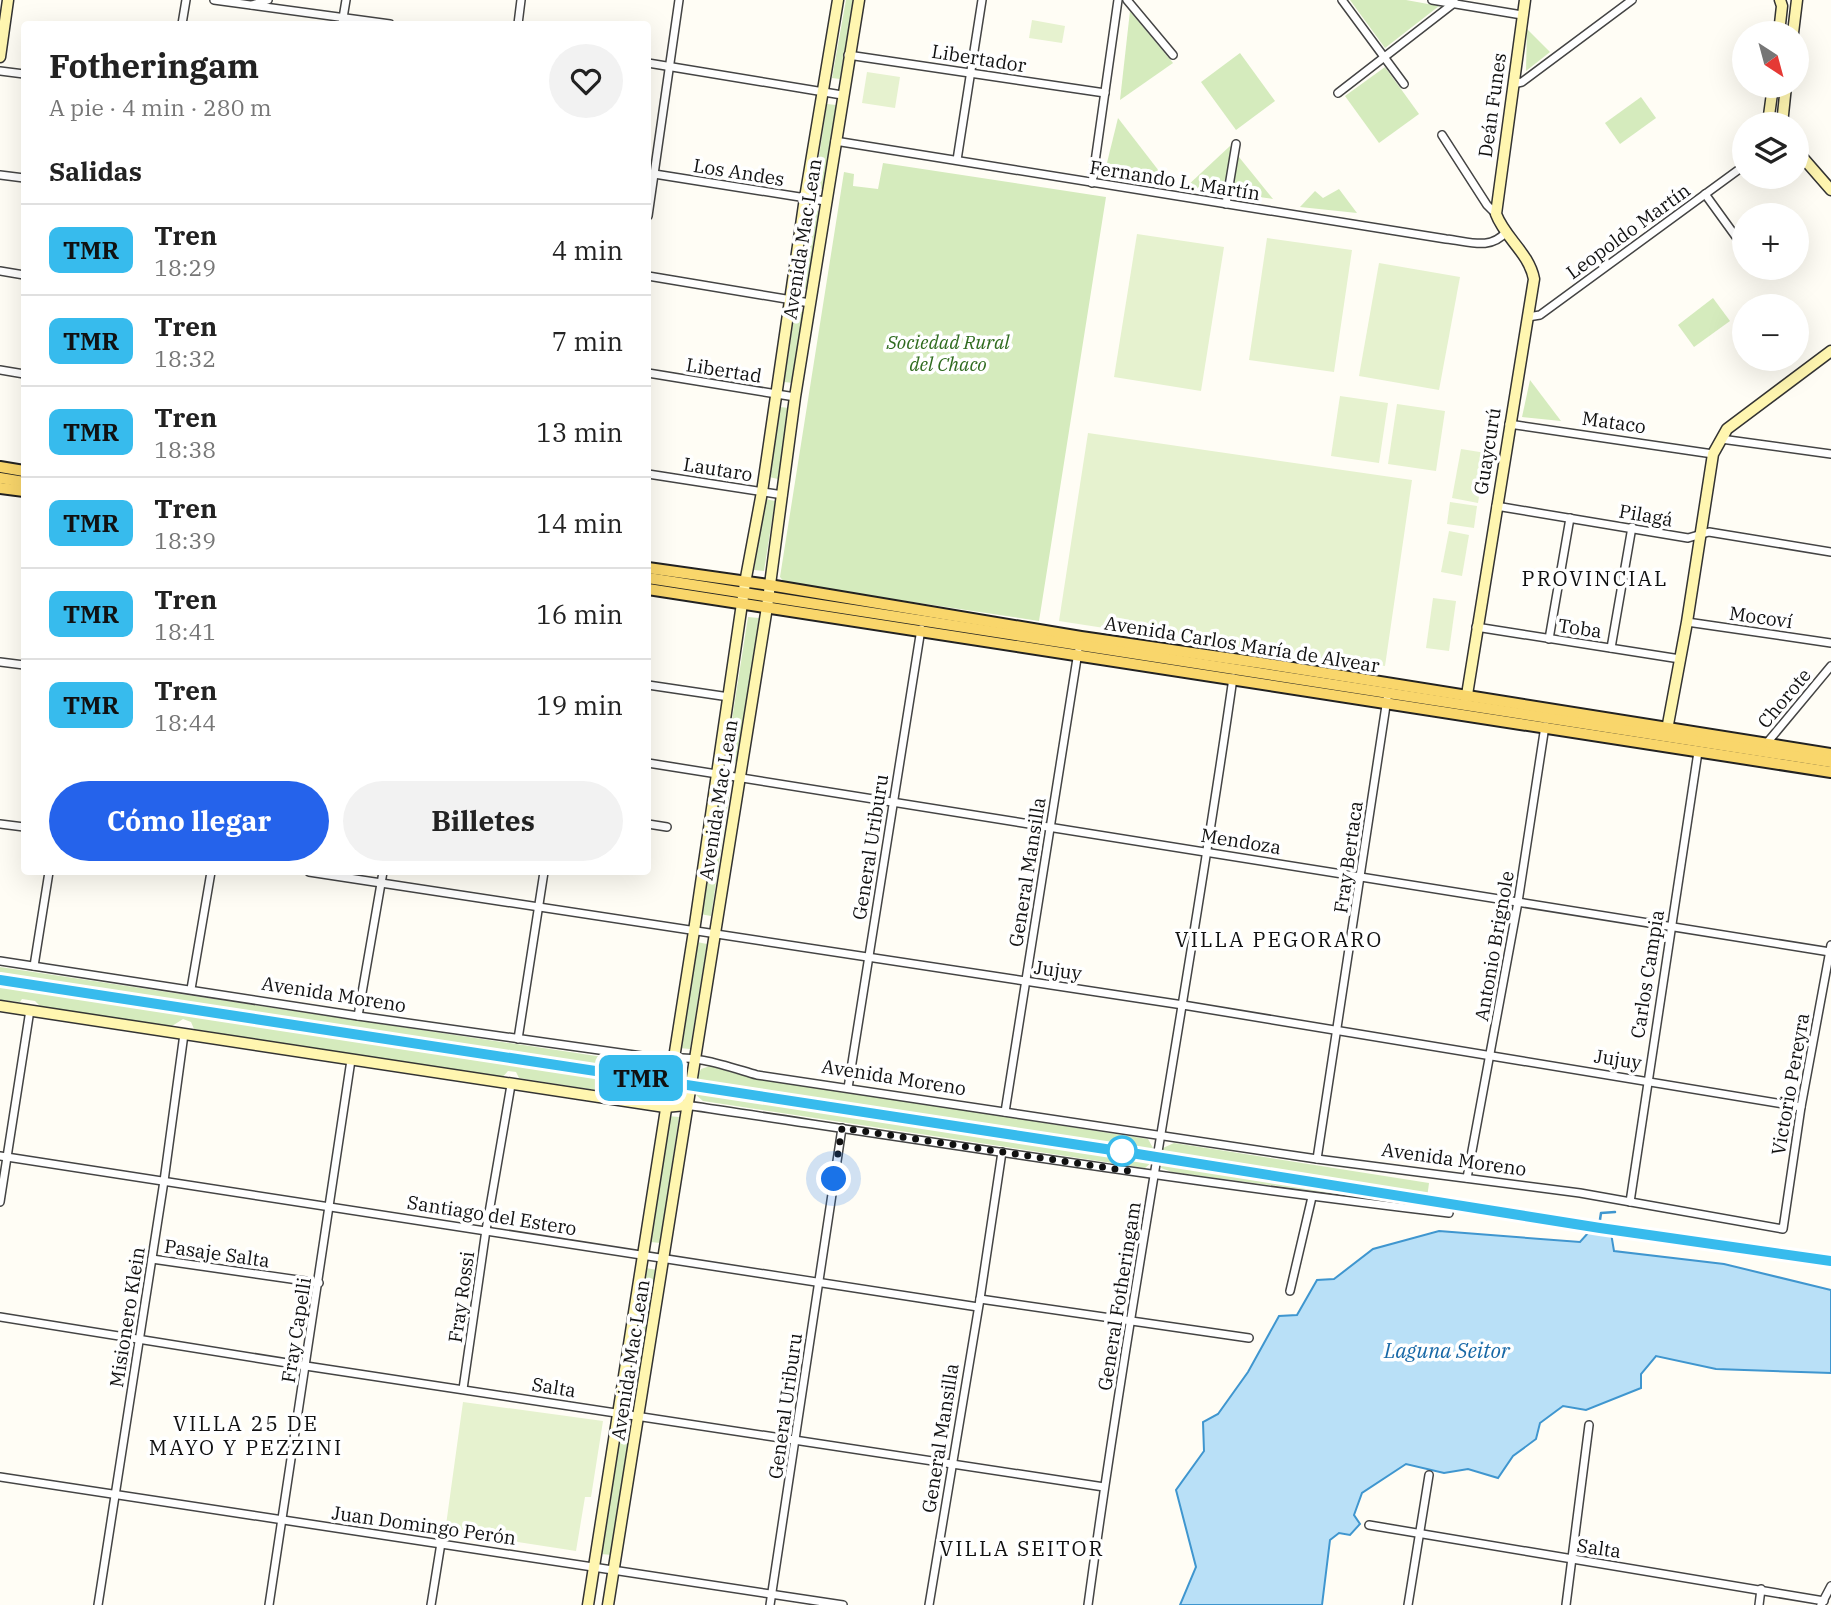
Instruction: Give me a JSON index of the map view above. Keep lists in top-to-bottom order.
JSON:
{
  "streets": {
    "main road": [
      "Deán Funes",
      "Avenida Mac Lean",
      "Guaycurú",
      "Avenida Carlos María de Alvear"
    ],
    "street": [
      "Libertador",
      "Los Andes",
      "Fernando L. Martín",
      "Leopoldo Martín",
      "Libertad",
      "Mataco",
      "Lautaro",
      "Pilagá",
      "Mocoví",
      "Toba",
      "Chorote",
      "Mendoza",
      "General Uriburu",
      "Fray Bertaca",
      "General Mansilla",
      "Antonio Brignole",
      "Jujuy",
      "Carlos Campia",
      "Avenida Moreno",
      "Victorio Pereyra",
      "Santiago del Estero",
      "Pasaje Salta",
      "General Fotheringam",
      "Fray Rossi",
      "Misionero Klein",
      "Fray Capelli",
      "Salta",
      "Juan Domingo Perón"
    ]
  },
  "crossings": [
    ["Libertador", "Avenida Mac Lean"],
    ["Deán Funes", "Guaycurú"],
    ["Los Andes", "Avenida Mac Lean"],
    ["Fernando L. Martín", "Avenida Mac Lean"],
    ["Fernando L. Martín", "Guaycurú"],
    ["Leopoldo Martín", "Guaycurú"],
    ["Avenida Mac Lean", "Libertad"],
    ["Avenida Mac Lean", "Lautaro"],
    ["Avenida Mac Lean", "Avenida Carlos María de Alvear"],
    ["Avenida Mac Lean", "Mendoza"],
    ["Avenida Mac Lean", "Jujuy"],
    ["Avenida Mac Lean", "Avenida Moreno"],
    ["Avenida Mac Lean", "Santiago del Estero"],
    ["Avenida Mac Lean", "Salta"],
    ["Avenida Mac Lean", "Juan Domingo Perón"],
    ["Mataco", "Guaycurú"],
    ["Guaycurú", "Pilagá"],
    ["Guaycurú", "Toba"],
    ["Guaycurú", "Avenida Carlos María de Alvear"],
    ["Avenida Carlos María de Alvear", "Chorote"],
    ["Avenida Carlos María de Alvear", "General Uriburu"],
    ["Avenida Carlos María de Alvear", "Fray Bertaca"],
    ["Avenida Carlos María de Alvear", "General Mansilla"],
    ["Avenida Carlos María de Alvear", "Antonio Brignole"],
    ["Avenida Carlos María de Alvear", "Carlos Campia"],
    ["Avenida Carlos María de Alvear", "General Fotheringam"],
    ["Mendoza", "General Uriburu"],
    ["Mendoza", "Fray Bertaca"],
    ["Mendoza", "General Mansilla"],
    ["Mendoza", "Antonio Brignole"],
    ["Mendoza", "Carlos Campia"],
    ["Mendoza", "Victorio Pereyra"],
    ["Mendoza", "General Fotheringam"],
    ["General Uriburu", "Jujuy"],
    ["General Uriburu", "Avenida Moreno"],
    ["General Uriburu", "Santiago del Estero"],
    ["General Uriburu", "Salta"],
    ["General Uriburu", "Juan Domingo Perón"],
    ["Fray Bertaca", "Jujuy"],
    ["Fray Bertaca", "Avenida Moreno"],
    ["General Mansilla", "Jujuy"],
    ["General Mansilla", "Avenida Moreno"],
    ["General Mansilla", "Santiago del Estero"],
    ["General Mansilla", "Salta"],
    ["Antonio Brignole", "Jujuy"],
    ["Antonio Brignole", "Avenida Moreno"],
    ["Jujuy", "Carlos Campia"],
    ["Jujuy", "Victorio Pereyra"],
    ["Jujuy", "General Fotheringam"],
    ["Carlos Campia", "Avenida Moreno"],
    ["Avenida Moreno", "Victorio Pereyra"],
    ["Avenida Moreno", "General Fotheringam"],
    ["Santiago del Estero", "General Fotheringam"],
    ["Santiago del Estero", "Fray Rossi"],
    ["Santiago del Estero", "Misionero Klein"],
    ["Santiago del Estero", "Fray Capelli"],
    ["Pasaje Salta", "Misionero Klein"],
    ["Pasaje Salta", "Fray Capelli"],
    ["General Fotheringam", "Salta"],
    ["Fray Rossi", "Salta"],
    ["Misionero Klein", "Salta"],
    ["Misionero Klein", "Juan Domingo Perón"],
    ["Fray Capelli", "Salta"],
    ["Fray Capelli", "Juan Domingo Perón"]
  ],
  "districts": [
    "PROVINCIAL",
    "VILLA PEGORARO",
    "VILLA 25 DE MAYO Y PEZZINI",
    "VILLA SEITOR"
  ],
  "water": ["Laguna Seitor"],
  "parks": ["Sociedad Rural del Chaco"],
  "north": "bottom right",
  "page": {
    "on_map": "TMR",
    "map_buttons": ["+", "−"],
    "heading": [
      ["Fotheringam", "A pie · 4 min · 280 m"],
      "Salidas"
    ],
    "list": [
      {
        "mark": "TMR",
        "name": "Tren",
        "note": "18:29",
        "value": "4 min"
      },
      {
        "mark": "TMR",
        "name": "Tren",
        "note": "18:32",
        "value": "7 min"
      },
      {
        "mark": "TMR",
        "name": "Tren",
        "note": "18:38",
        "value": "13 min"
      },
      {
        "mark": "TMR",
        "name": "Tren",
        "note": "18:39",
        "value": "14 min"
      },
      {
        "mark": "TMR",
        "name": "Tren",
        "note": "18:41",
        "value": "16 min"
      },
      {
        "mark": "TMR",
        "name": "Tren",
        "note": "18:44",
        "value": "19 min"
      }
    ],
    "buttons": ["Cómo llegar", "Billetes"]
  }
}
